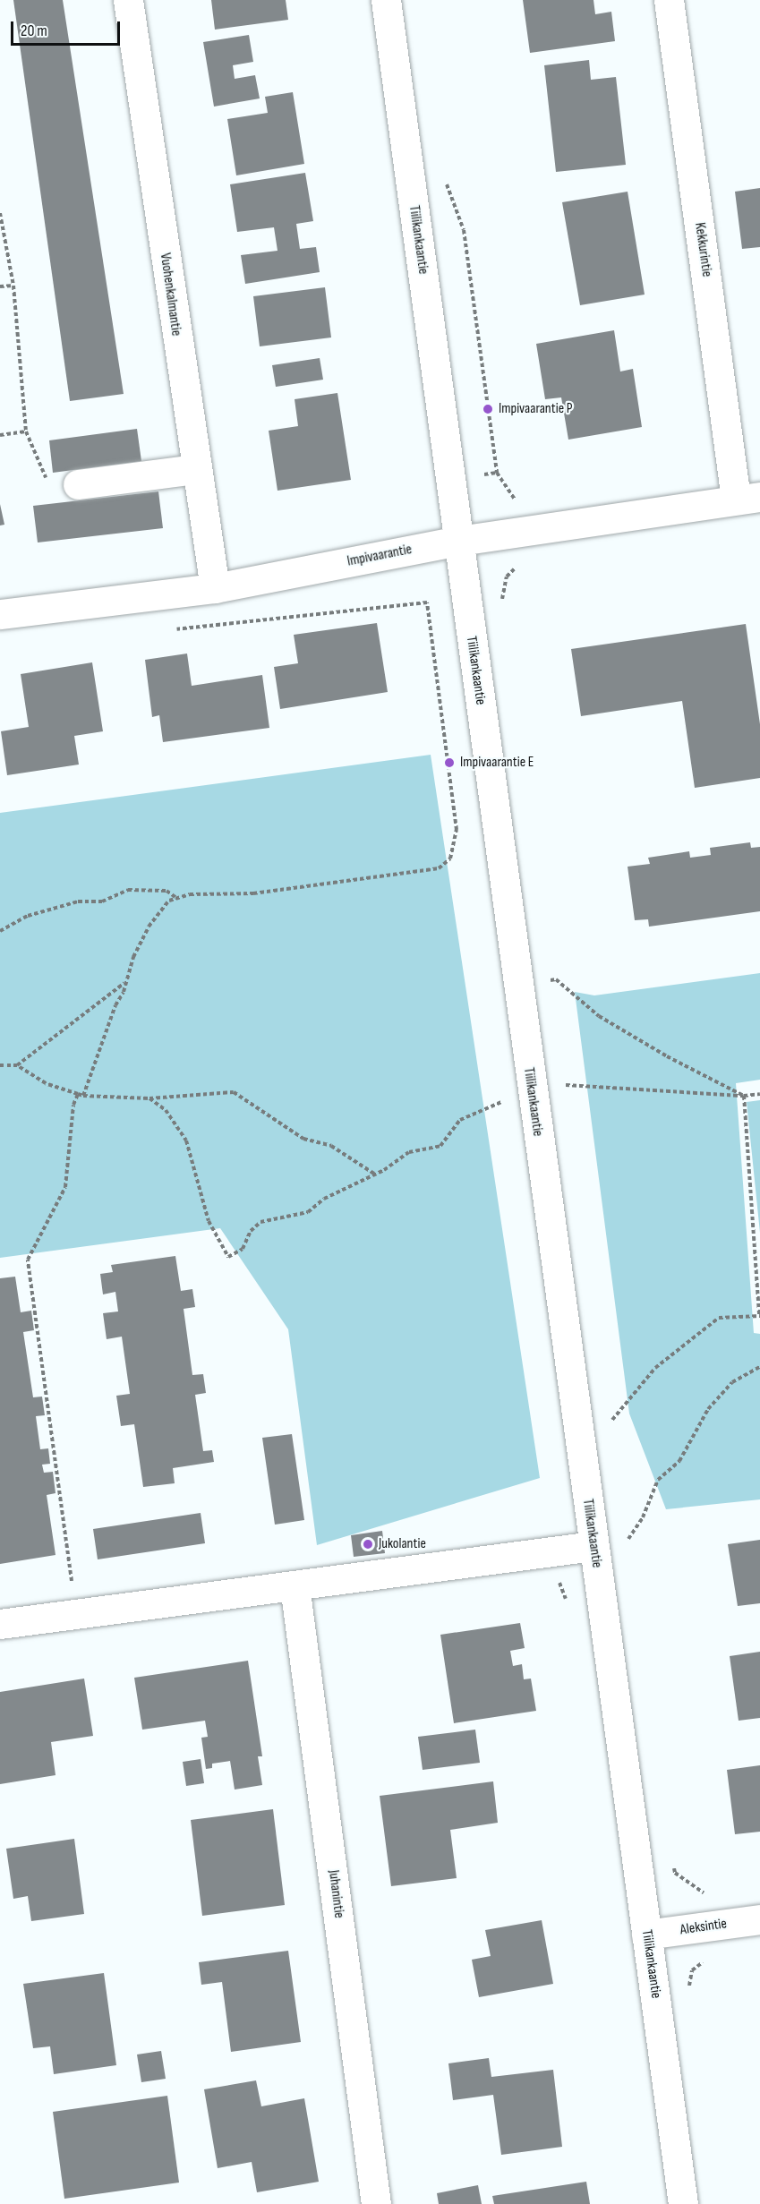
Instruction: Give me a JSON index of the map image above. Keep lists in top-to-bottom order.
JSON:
{
  "streets": {
    "street": [
      "Tiilikankaantie",
      "Kekkurintie",
      "Vuohenkalmantie",
      "Impivaarantie",
      "Juhanintie",
      "Aleksintie"
    ]
  },
  "crossings": [
    ["Tiilikankaantie", "Impivaarantie"],
    ["Tiilikankaantie", "Aleksintie"],
    ["Kekkurintie", "Impivaarantie"],
    ["Vuohenkalmantie", "Impivaarantie"]
  ],
  "places": ["Impivaarantie P", "Impivaarantie E", "Jukolantie"],
  "scale_bar": "20 m"
}
